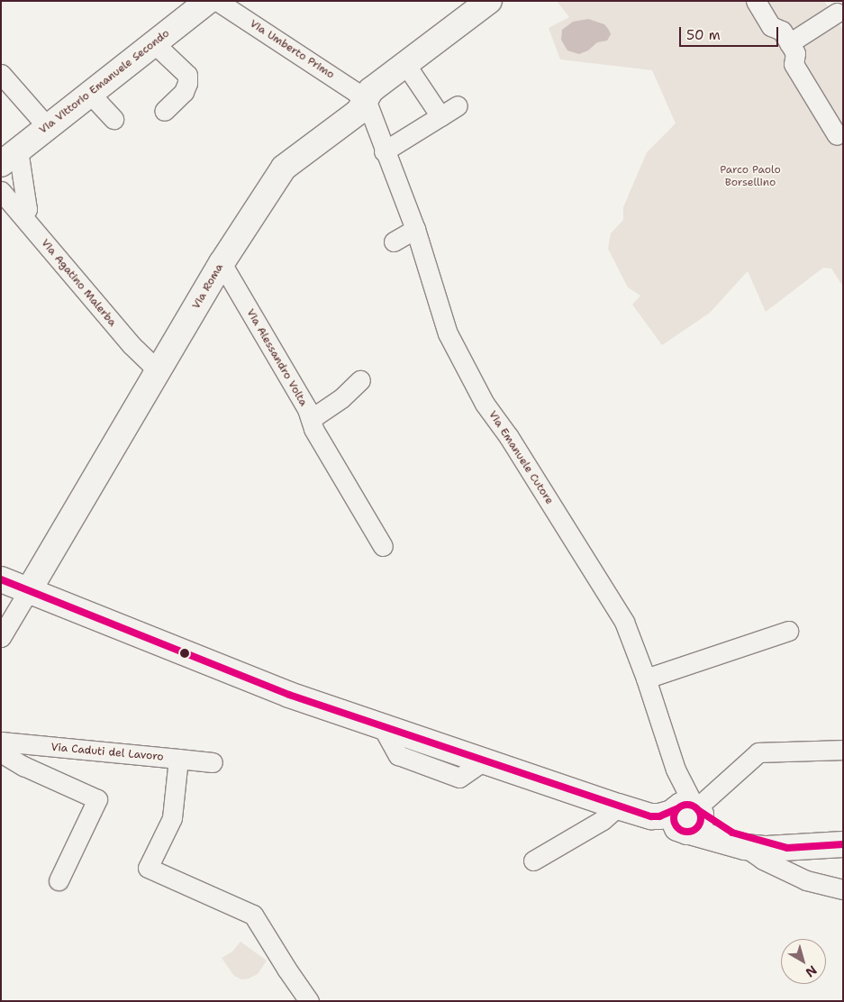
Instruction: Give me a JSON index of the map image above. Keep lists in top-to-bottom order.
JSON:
{
  "streets": {
    "main road": ["Via Vittorio Emanuele Secondo", "Via Roma"],
    "street": [
      "Via Umberto Primo",
      "Via Agatino Malerba",
      "Via Alessandro Volta",
      "Via Emanuele Cutore",
      "Via Caduti del Lavoro"
    ]
  },
  "crossings": [
    ["Via Umberto Primo", "Via Roma"],
    ["Via Umberto Primo", "Via Emanuele Cutore"],
    ["Via Agatino Malerba", "Via Roma"],
    ["Via Roma", "Via Alessandro Volta"],
    ["Via Roma", "Via Emanuele Cutore"]
  ],
  "parks": ["Parco Paolo Borsellino"],
  "scale_bar": "50 m",
  "north": "bottom right"
}
